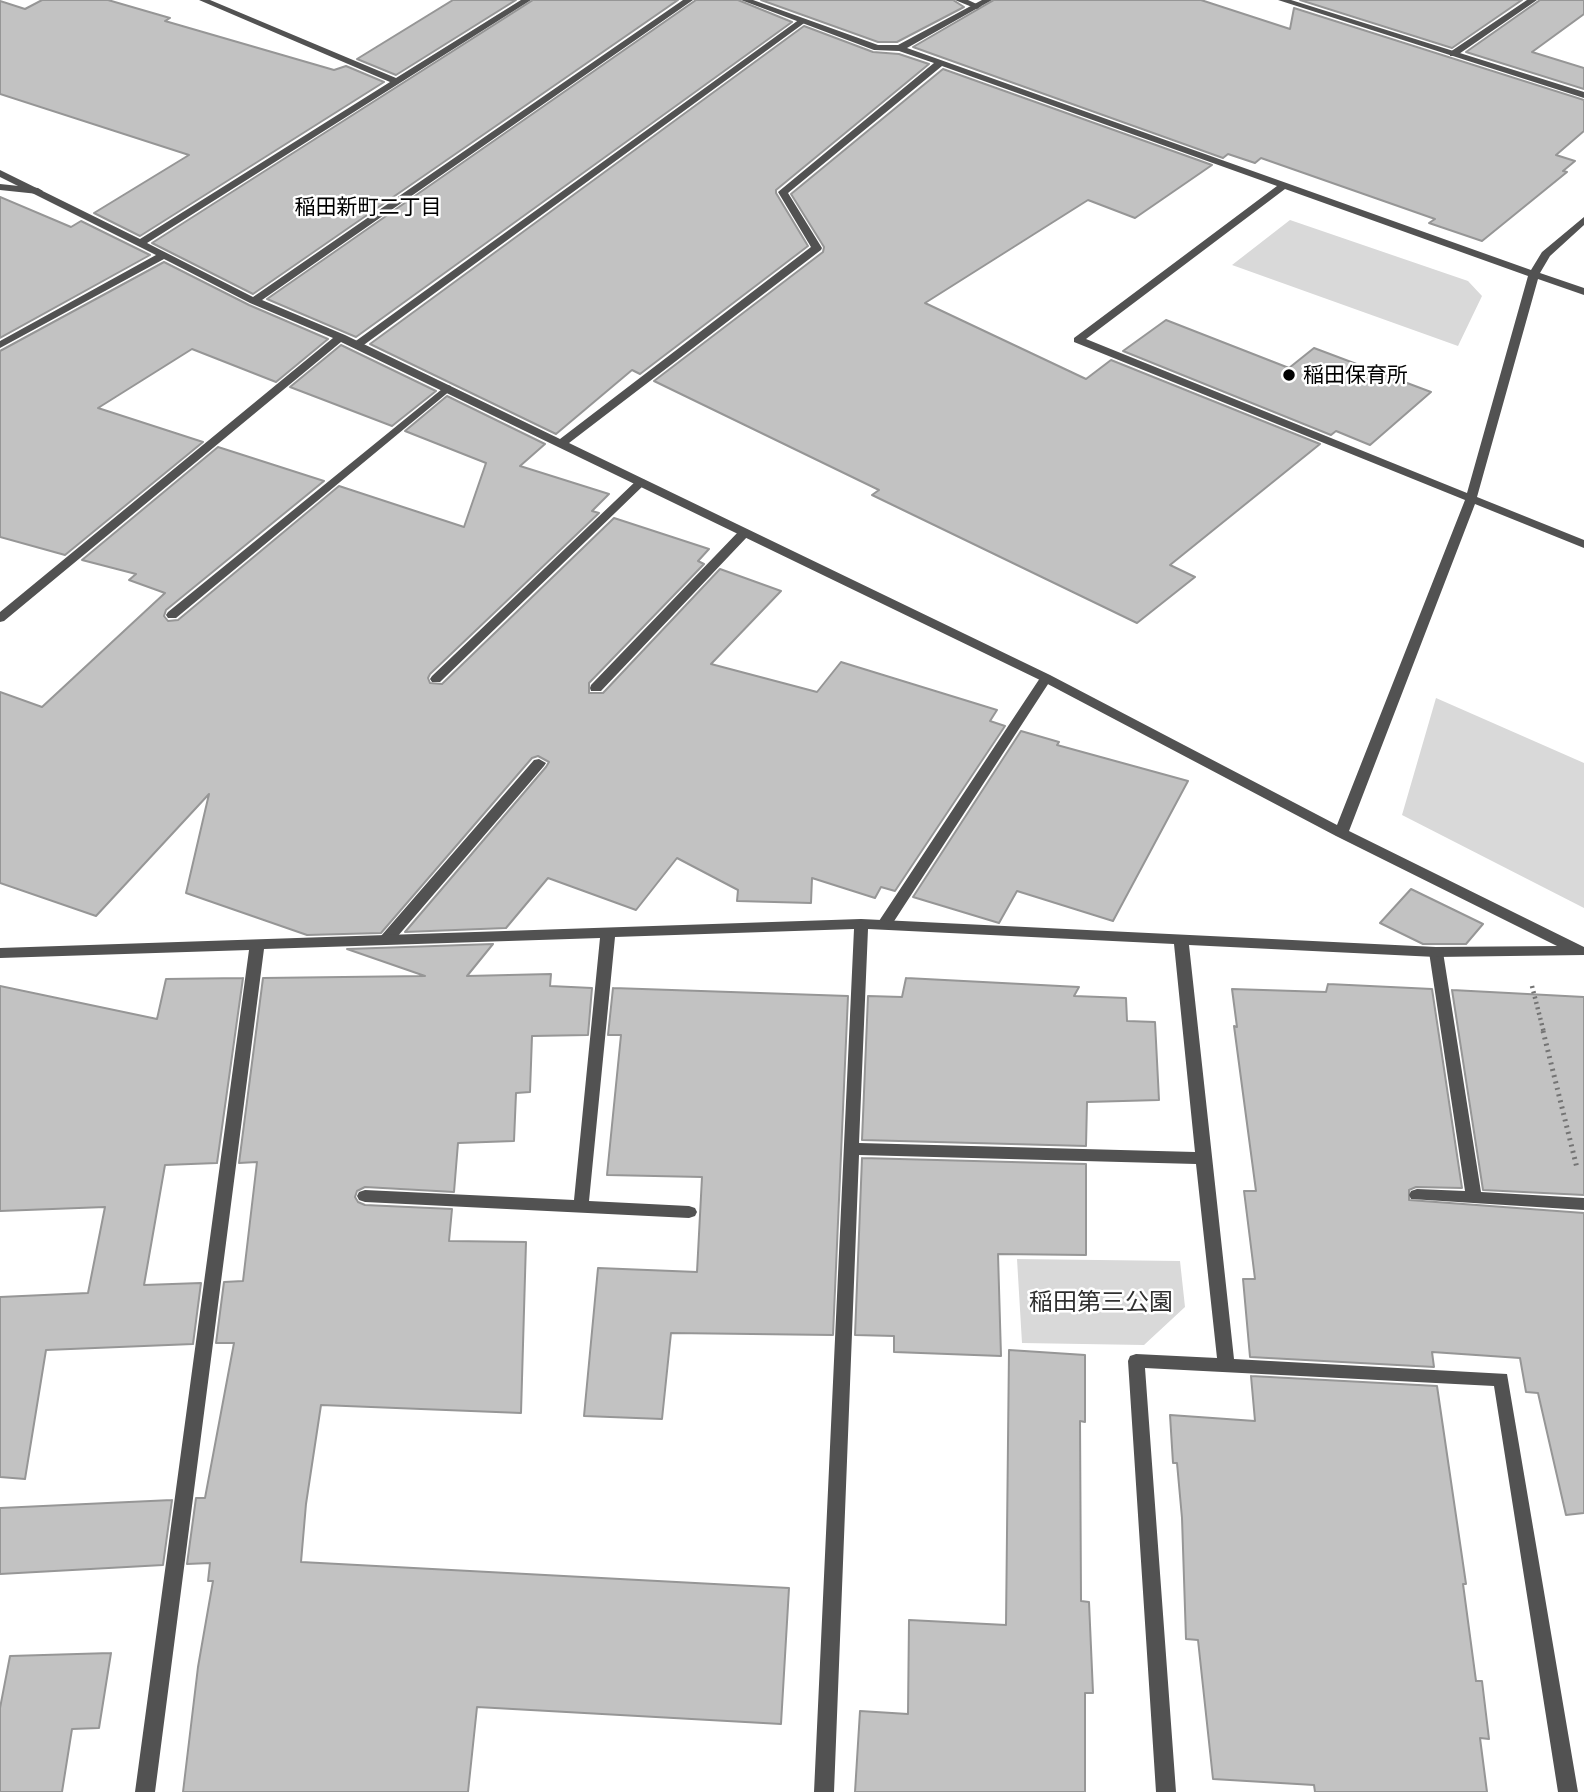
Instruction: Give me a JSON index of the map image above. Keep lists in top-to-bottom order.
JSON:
{
  "districts": ["稲田新町二丁目"],
  "parks": ["稲田第三公園"],
  "places": ["稲田保育所"]
}
